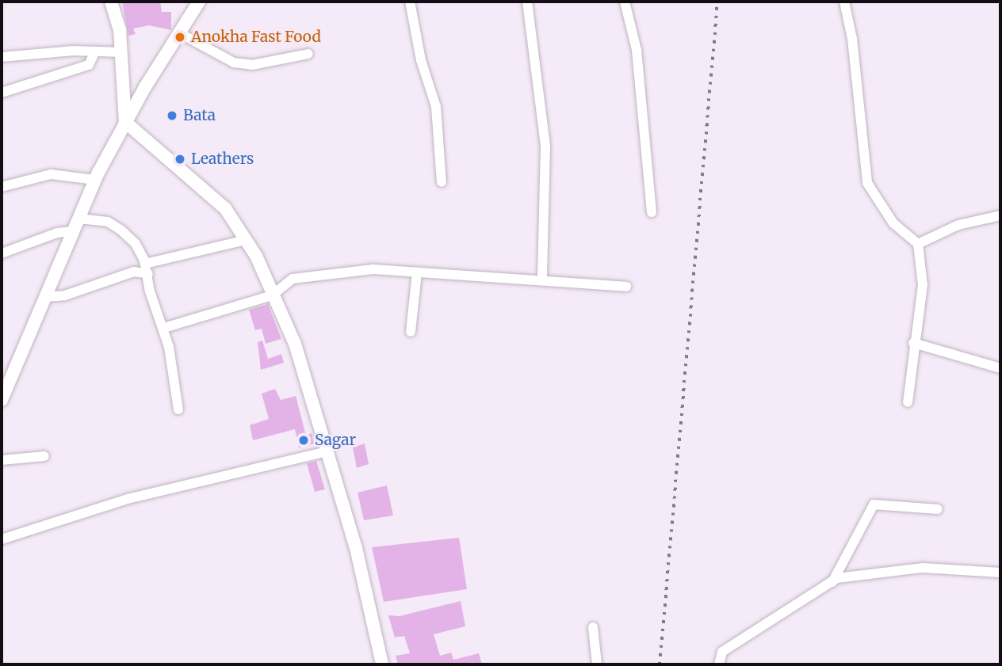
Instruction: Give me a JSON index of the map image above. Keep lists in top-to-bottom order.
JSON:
{
  "places": [
    "Anokha Fast Food",
    "Bata",
    "Leathers",
    "Sagar"
  ]
}
